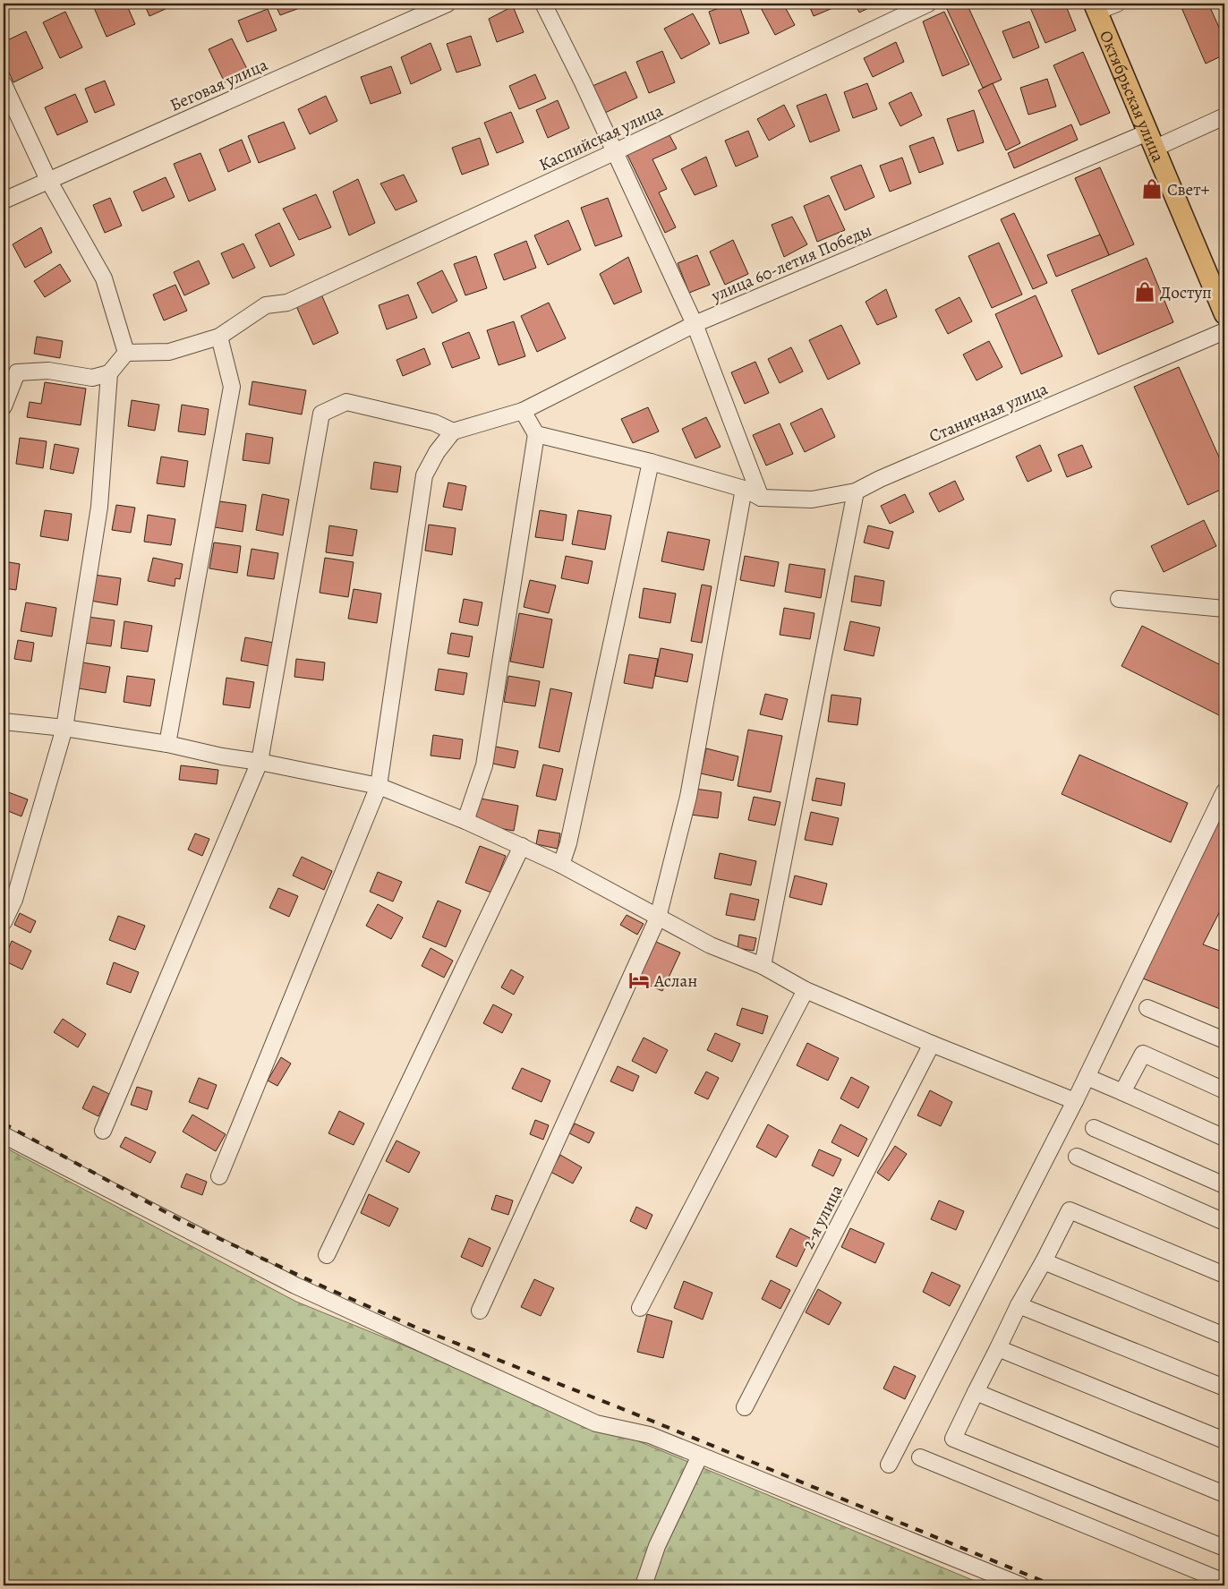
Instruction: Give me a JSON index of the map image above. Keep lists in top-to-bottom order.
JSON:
{
  "streets": {
    "main road": ["Октябрьская улица"],
    "street": [
      "Беговая улица",
      "Каспийская улица",
      "улица 60-летия Победы",
      "Станичная улица",
      "2-я улица"
    ]
  },
  "crossings": [
    ["Октябрьская улица", "улица 60-летия Победы"]
  ],
  "places": {
    "shop": ["Свет+", "Доступ"],
    "hotel": ["Аслан"]
  }
}
